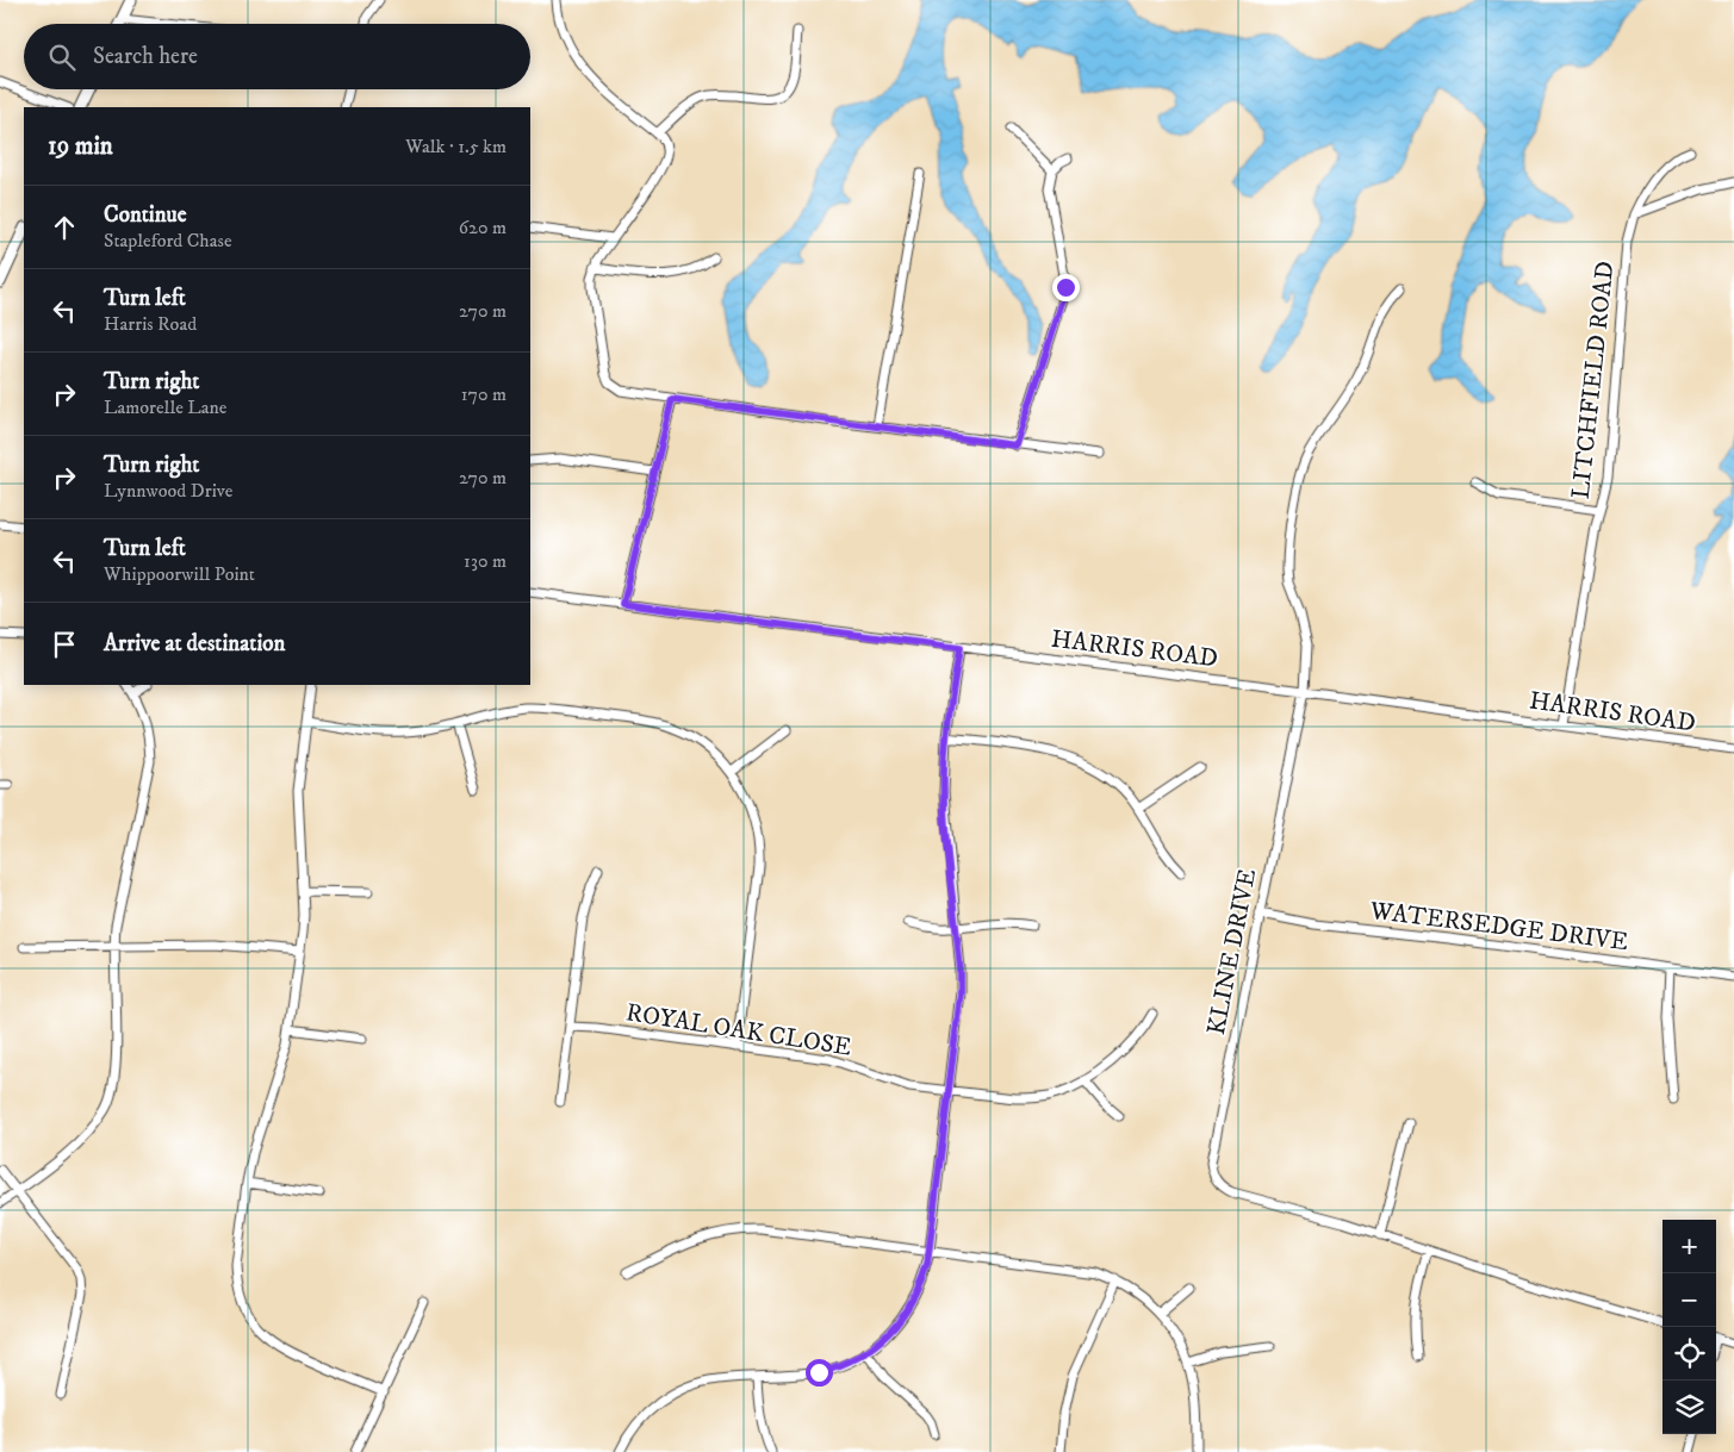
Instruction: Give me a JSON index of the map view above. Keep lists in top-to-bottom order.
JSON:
{
  "streets": {
    "street": [
      "LITCHFIELD ROAD",
      "HARRIS ROAD",
      "WATERSEDGE DRIVE",
      "KLINE DRIVE",
      "ROYAL OAK CLOSE"
    ]
  },
  "crossings": [
    ["LITCHFIELD ROAD", "HARRIS ROAD"],
    ["HARRIS ROAD", "KLINE DRIVE"],
    ["WATERSEDGE DRIVE", "KLINE DRIVE"]
  ],
  "page": {
    "search": "Search here",
    "heading": ["19 min", "Walk · 1.5 km"],
    "list": [
      ["Continue", "Stapleford Chase", "620 m"],
      ["Turn left", "Harris Road", "270 m"],
      ["Turn right", "Lamorelle Lane", "170 m"],
      ["Turn right", "Lynnwood Drive", "270 m"],
      ["Turn left", "Whippoorwill Point", "130 m"],
      "Arrive at destination"
    ],
    "map_buttons": ["+", "−"]
  }
}
